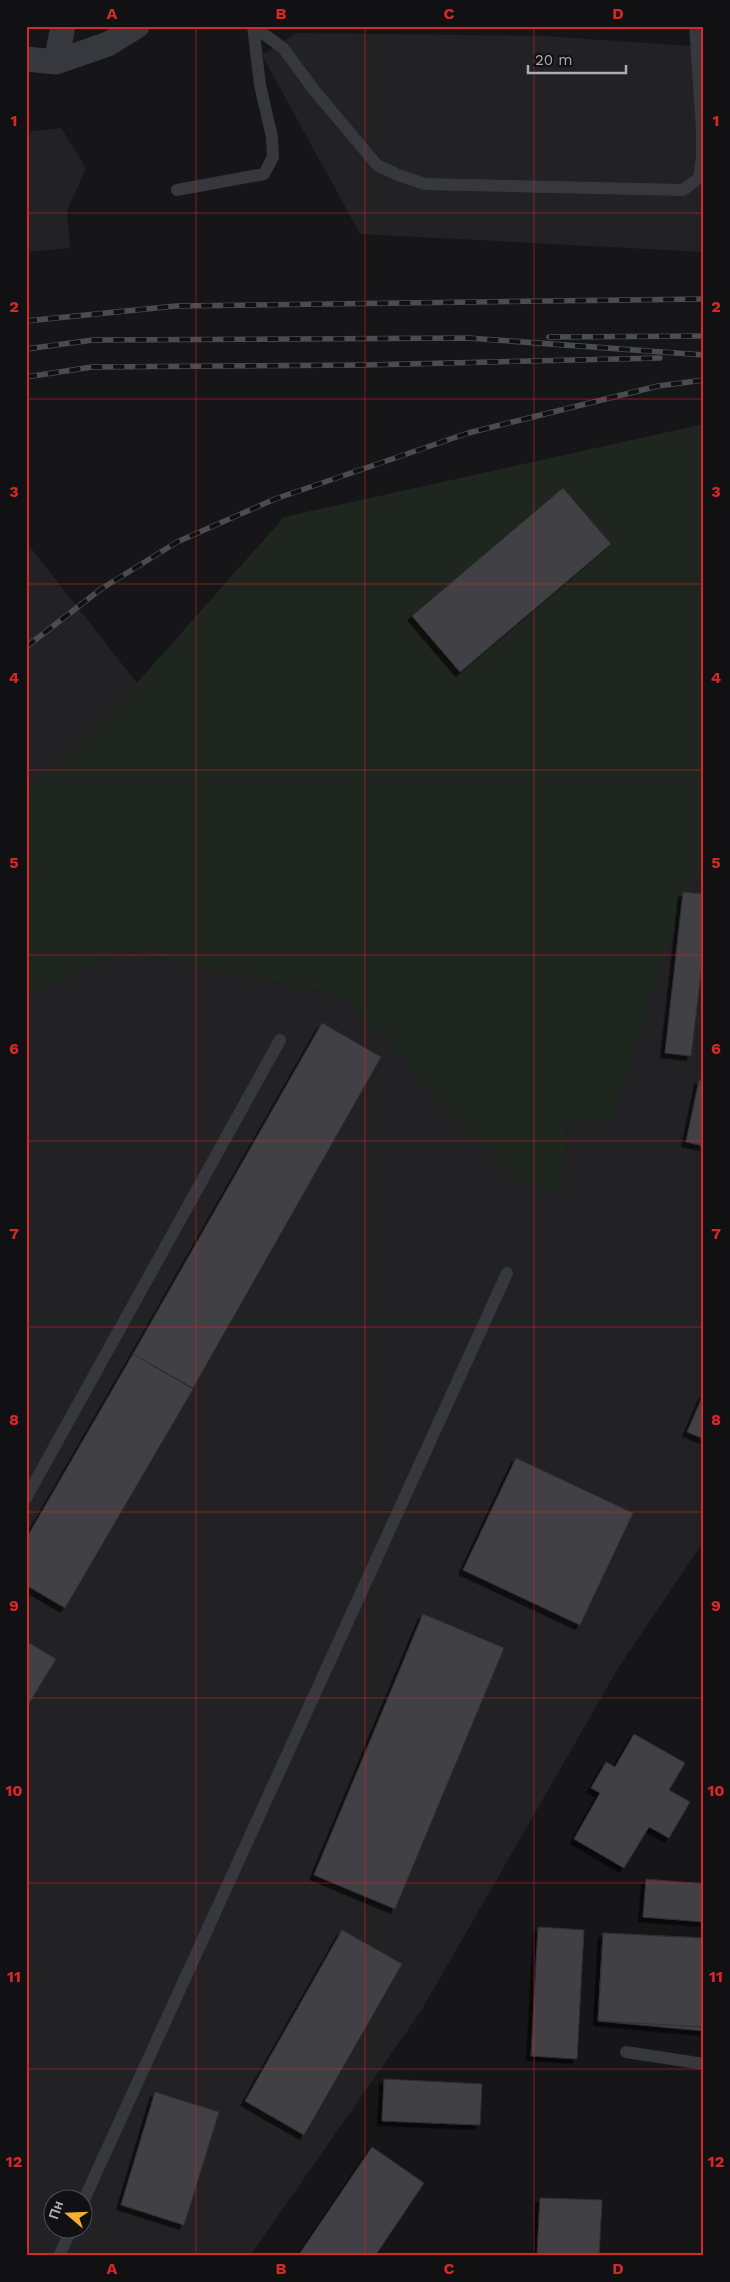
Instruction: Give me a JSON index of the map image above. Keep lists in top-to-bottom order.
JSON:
{
  "scale_bar": "20 m",
  "north": "left",
  "grid": {
    "columns": [
      "A",
      "B",
      "C",
      "D"
    ],
    "rows": [
      "1",
      "2",
      "3",
      "4",
      "5",
      "6",
      "7",
      "8",
      "9",
      "10",
      "11",
      "12"
    ]
  }
}
